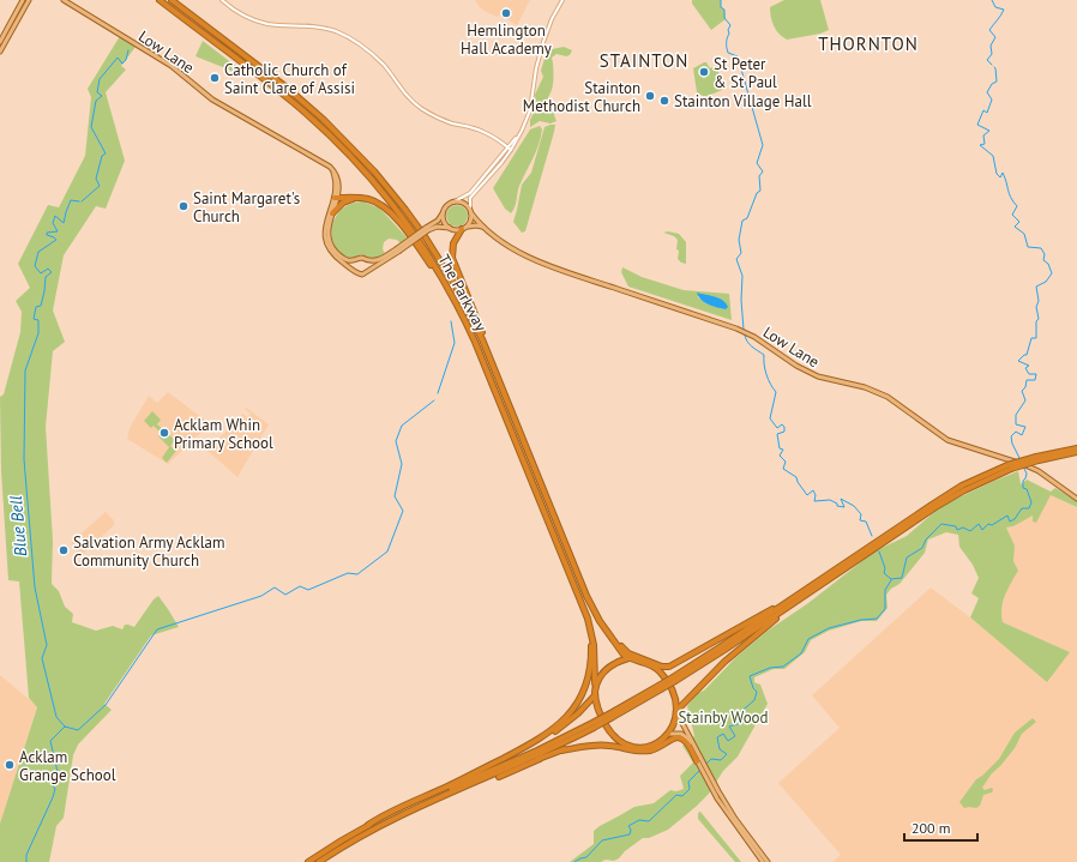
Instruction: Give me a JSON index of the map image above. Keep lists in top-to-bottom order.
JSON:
{
  "streets": {
    "highway": ["The Parkway"],
    "main road": ["Low Lane"]
  },
  "districts": ["THORNTON", "STAINTON"],
  "water": ["Blue Bell"],
  "parks": ["Stainby Wood"],
  "places": [
    "Hemlington Hall Academy",
    "St Peter & St Paul",
    "Catholic Church of Saint Clare of Assisi",
    "Stainton Methodist Church",
    "Stainton Village Hall",
    "Saint Margaret's Church",
    "Acklam Whin Primary School",
    "Salvation Army Acklam Community Church",
    "Acklam Grange School"
  ],
  "scale_bar": "200 m"
}
